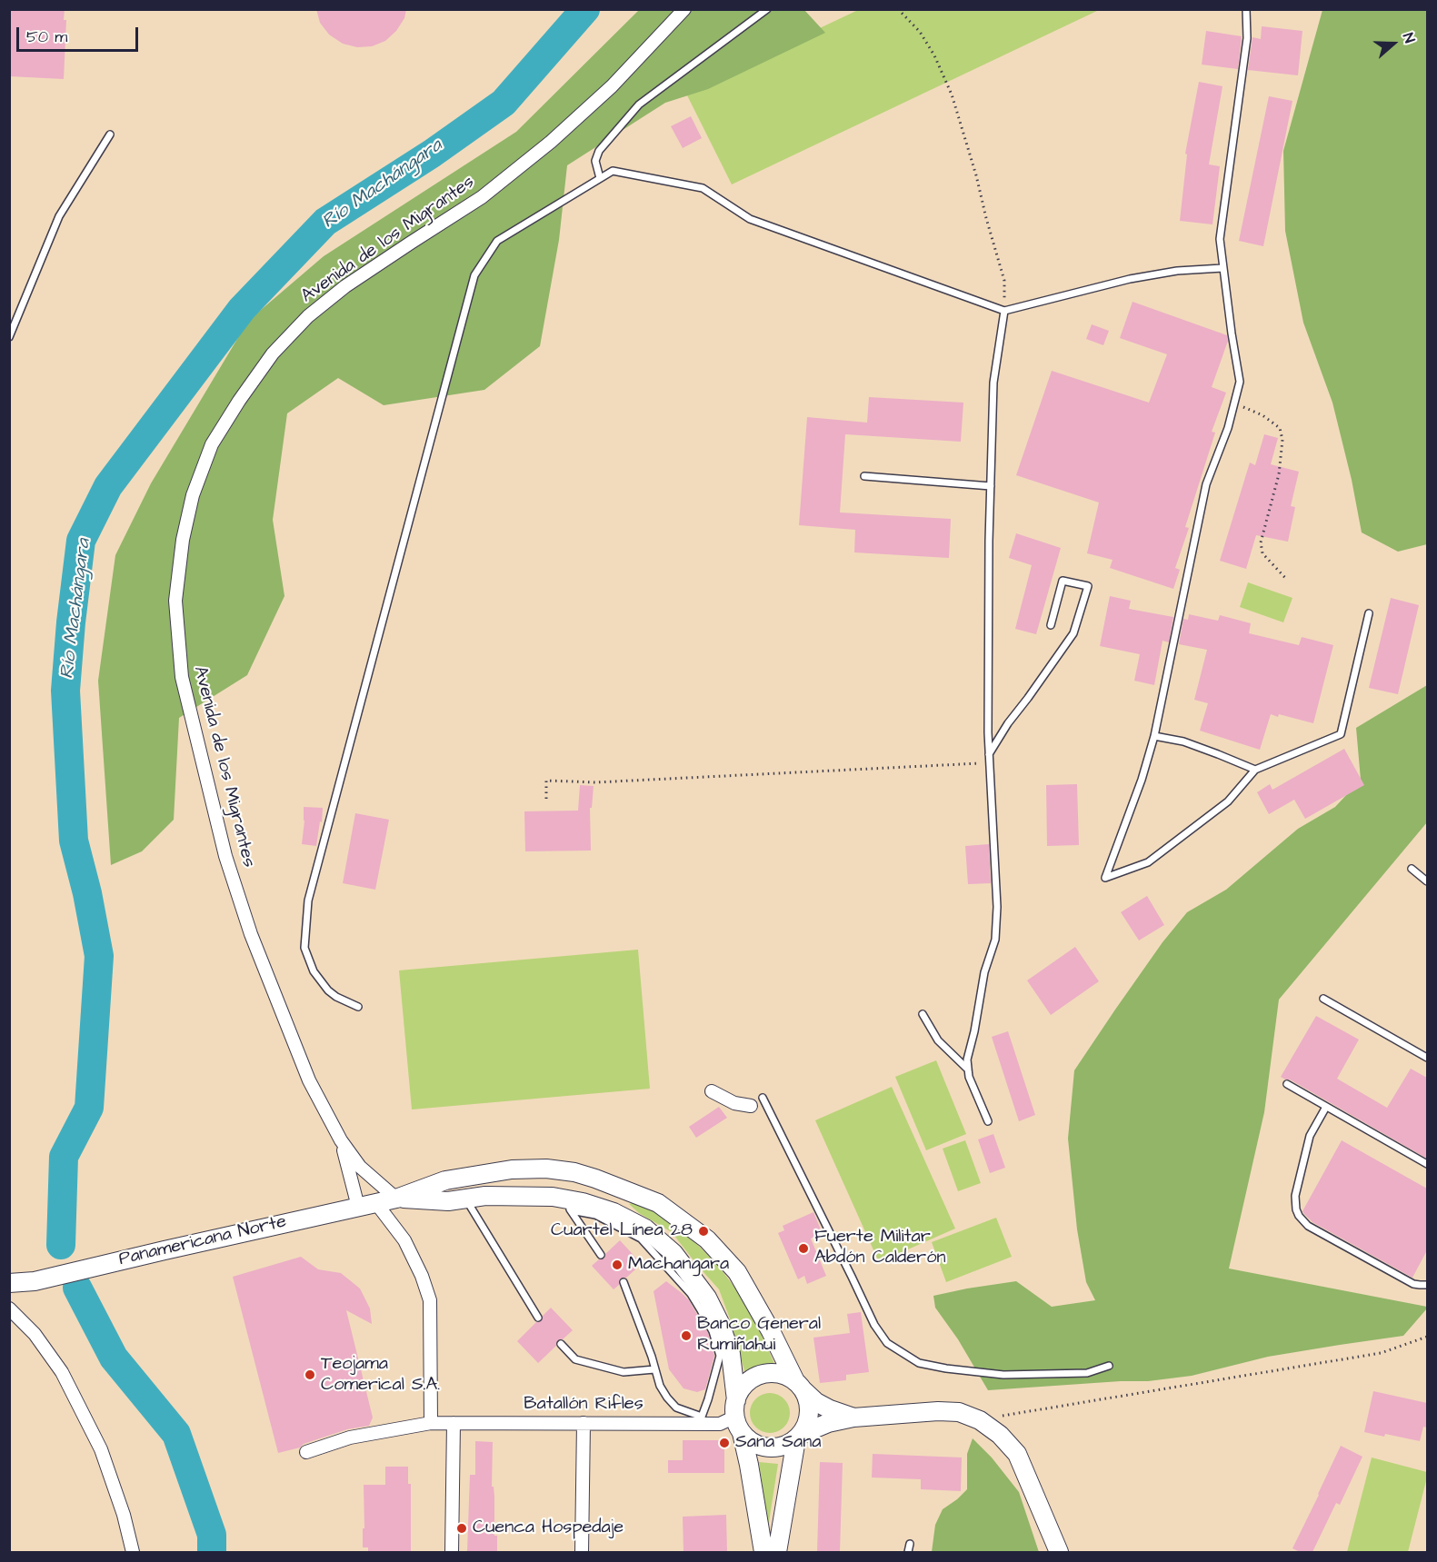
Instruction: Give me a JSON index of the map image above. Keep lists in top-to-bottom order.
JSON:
{
  "streets": {
    "main road": ["Panamericana Norte"],
    "street": ["Avenida de los Migrantes", "Batallón Rifles"]
  },
  "crossings": [
    ["Panamericana Norte", "Batallón Rifles"]
  ],
  "water": ["Río Machángara"],
  "places": [
    "Cuartel Línea 28",
    "Fuerte Militar Abdón Calderón",
    "Machangara",
    "Banco General Rumiñahui",
    "Teojama Comerical S.A.",
    "Sana Sana",
    "Cuenca Hospedaje"
  ],
  "scale_bar": "50 m",
  "north": "right"
}
